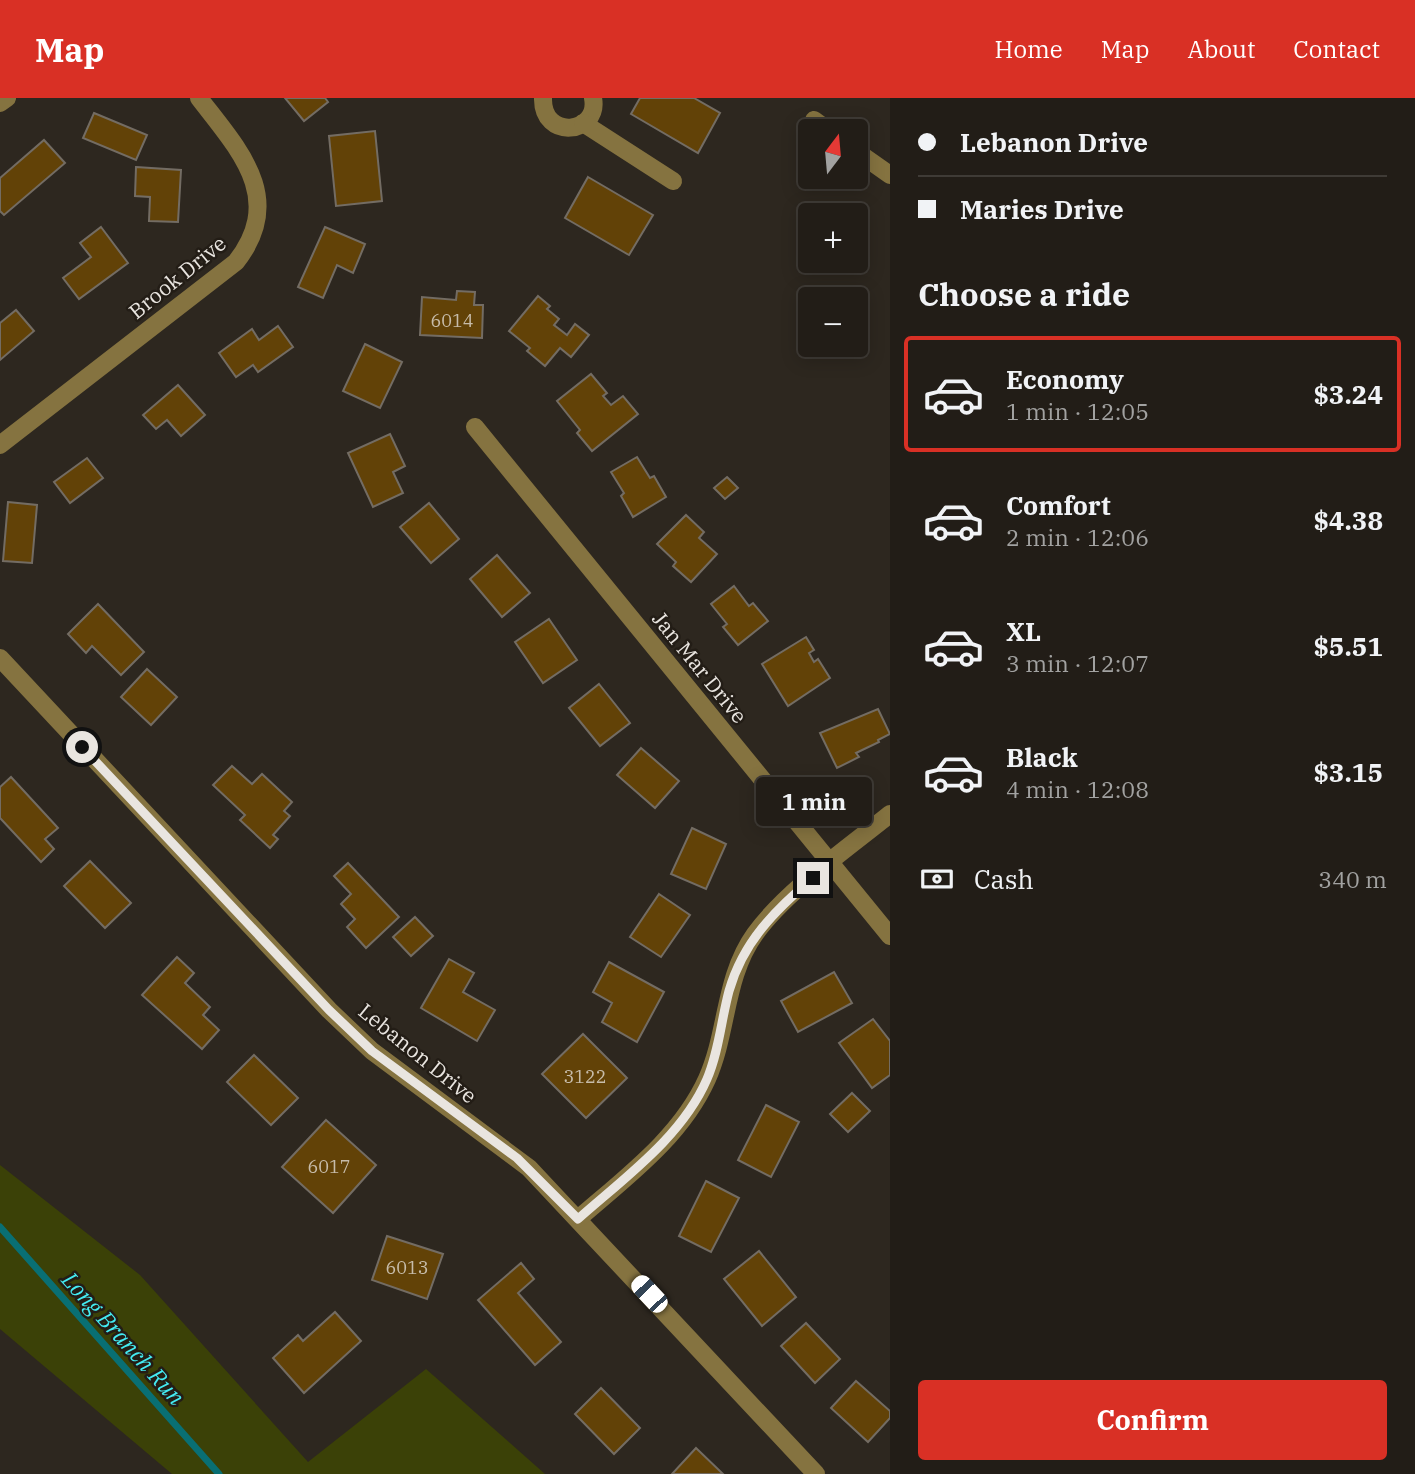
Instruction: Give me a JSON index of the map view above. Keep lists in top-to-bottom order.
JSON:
{
  "streets": {
    "street": ["Brook Drive", "Jan Mar Drive", "Lebanon Drive"]
  },
  "water": ["Long Branch Run"],
  "house_numbers": [
    "6014",
    "3122",
    "6017",
    "6013"
  ],
  "north": "top",
  "page": {
    "header": "Map",
    "nav": [
      "Home",
      "Map",
      "About",
      "Contact"
    ],
    "banner": ["Lebanon Drive", "Maries Drive"],
    "map_buttons": ["+", "−"],
    "heading": "Choose a ride",
    "list": [
      {
        "name": "Economy",
        "note": "1 min · 12:05",
        "value": "$3.24"
      },
      {
        "name": "Comfort",
        "note": "2 min · 12:06",
        "value": "$4.38"
      },
      {
        "name": "XL",
        "note": "3 min · 12:07",
        "value": "$5.51"
      },
      {
        "name": "Black",
        "note": "4 min · 12:08",
        "value": "$3.15"
      }
    ],
    "bubble": "1 min",
    "pay": ["Cash", "340 m"],
    "buttons": "Confirm"
  }
}
